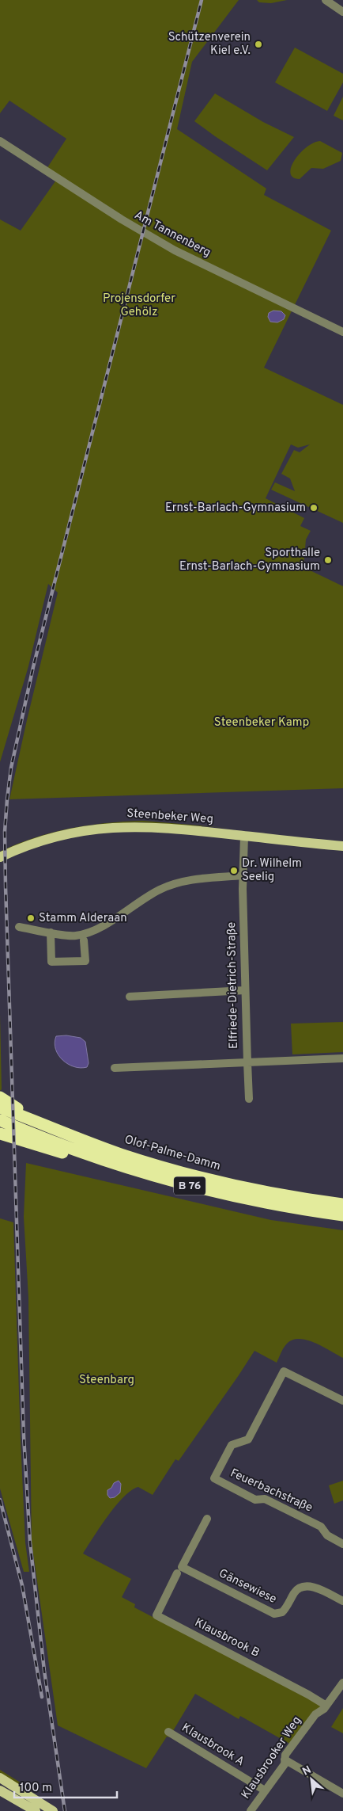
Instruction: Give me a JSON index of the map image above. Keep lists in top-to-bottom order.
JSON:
{
  "streets": {
    "highway": ["Olof-Palme-Damm", "B 76"],
    "main road": ["Steenbeker Weg"],
    "street": [
      "Am Tannenberg",
      "Elfriede-Dietrich-Straße",
      "Feuerbachstraße",
      "Gänsewiese",
      "Klausbrook B",
      "Klausbrook A",
      "Klausbrooker Weg"
    ]
  },
  "crossings": [
    ["Steenbeker Weg", "Elfriede-Dietrich-Straße"],
    ["Klausbrook B", "Klausbrooker Weg"],
    ["Klausbrook A", "Klausbrooker Weg"]
  ],
  "parks": ["Projensdorfer Gehölz", "Steenbeker Kamp", "Steenbarg"],
  "places": [
    "Schützenverein Kiel e.V.",
    "Ernst-Barlach-Gymnasium",
    "Sporthalle Ernst-Barlach-Gymnasium",
    "Dr. Wilhelm Seelig",
    "Stamm Alderaan"
  ],
  "scale_bar": "100 m",
  "north": "top left"
}
